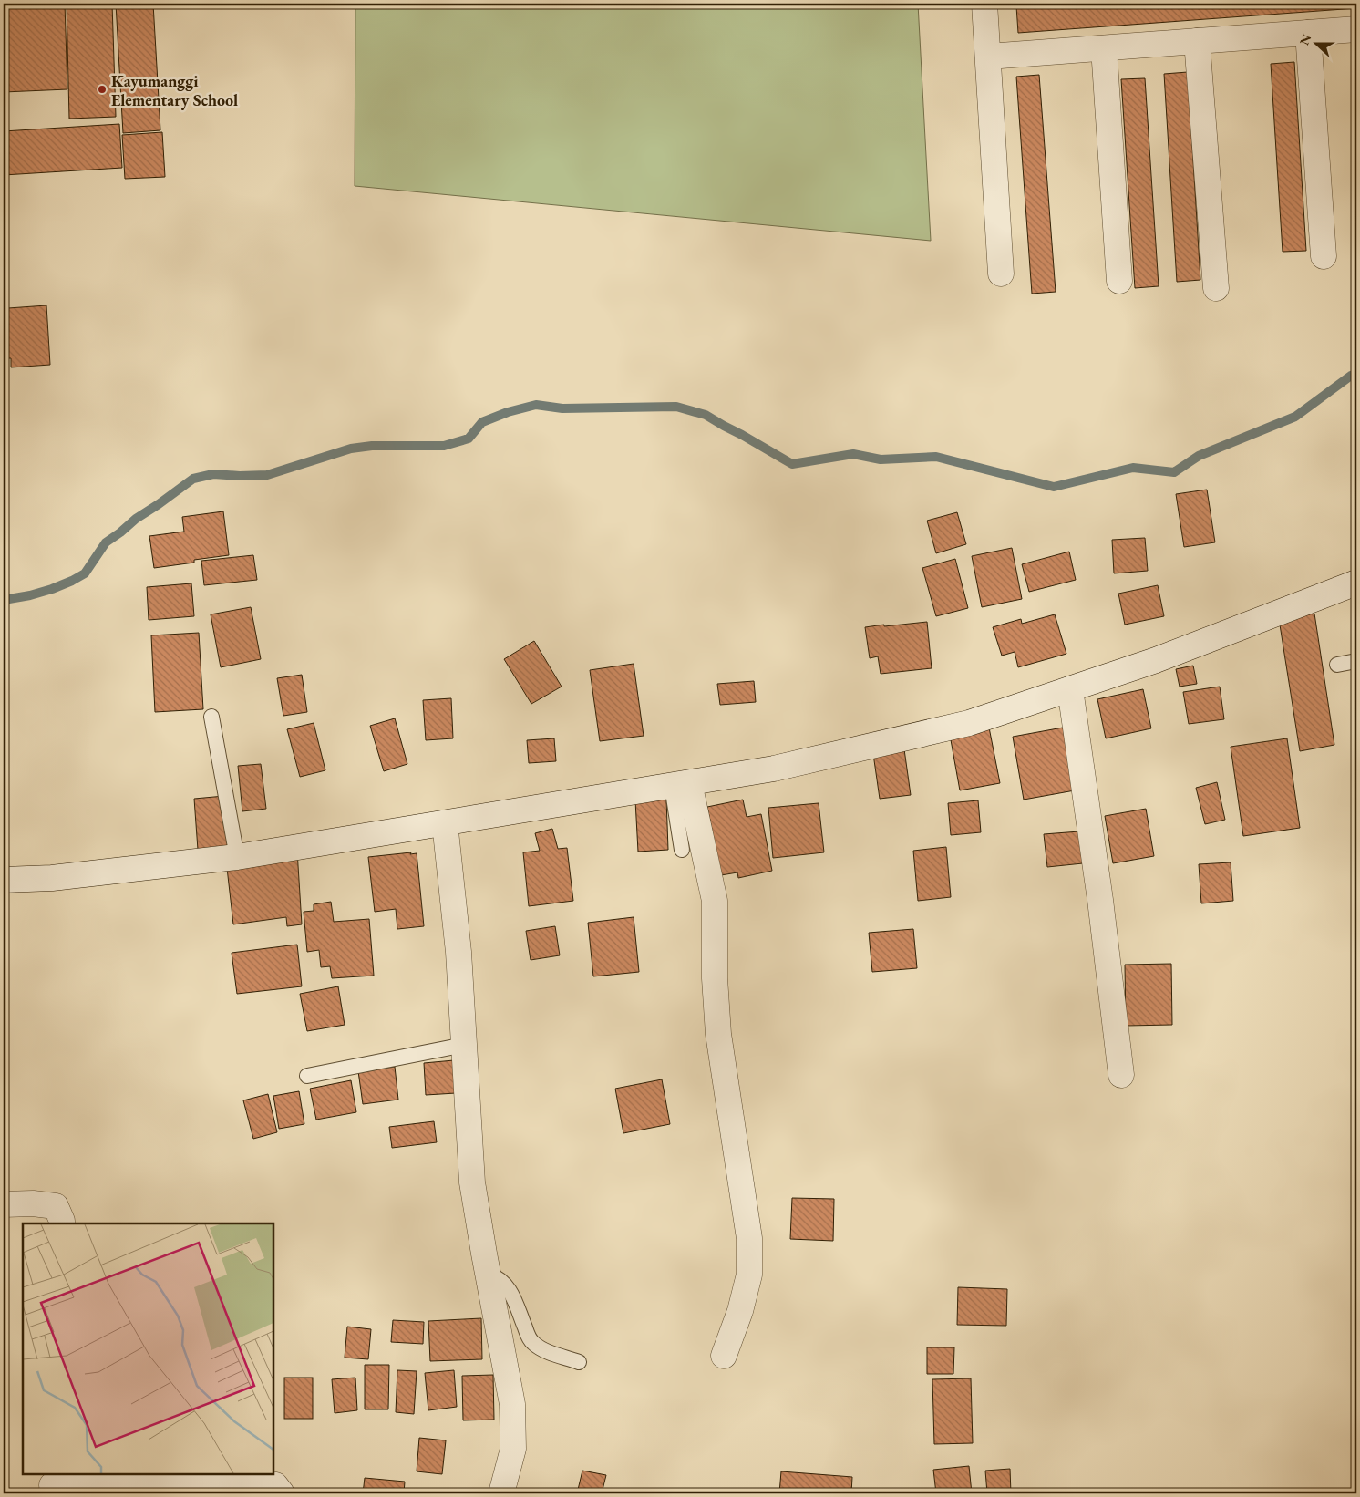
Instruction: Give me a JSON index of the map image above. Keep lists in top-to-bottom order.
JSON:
{
  "places": ["Kayumanggi Elementary School"],
  "north": "left"
}
